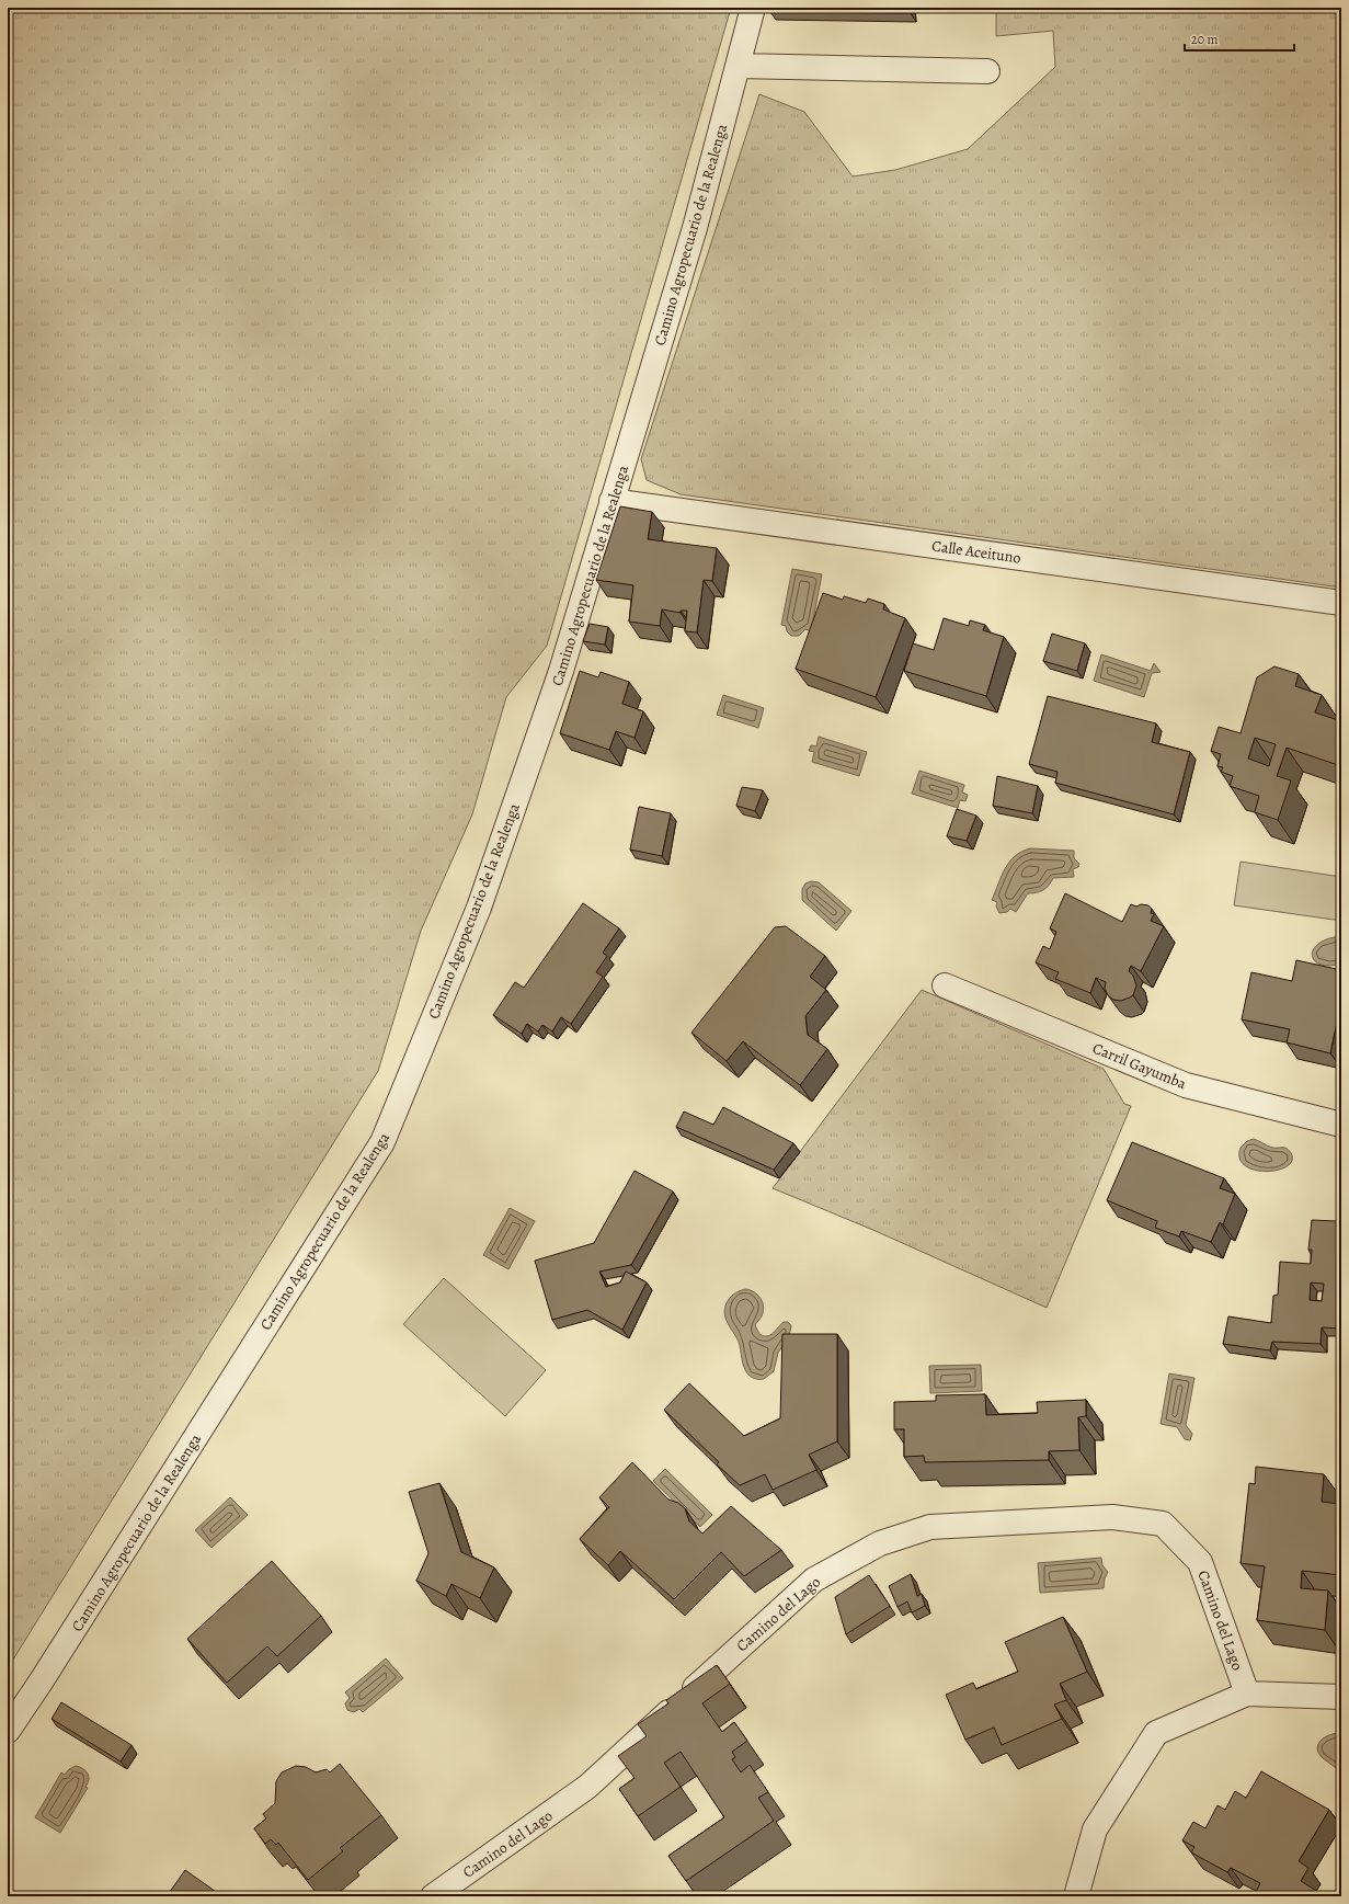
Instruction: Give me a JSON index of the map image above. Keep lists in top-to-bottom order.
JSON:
{
  "streets": {
    "street": [
      "Camino Agropecuario de la Realenga",
      "Calle Aceituno",
      "Carril Gayumba",
      "Camino del Lago"
    ]
  },
  "crossings": [
    ["Camino Agropecuario de la Realenga", "Calle Aceituno"]
  ],
  "scale_bar": "20 m"
}
